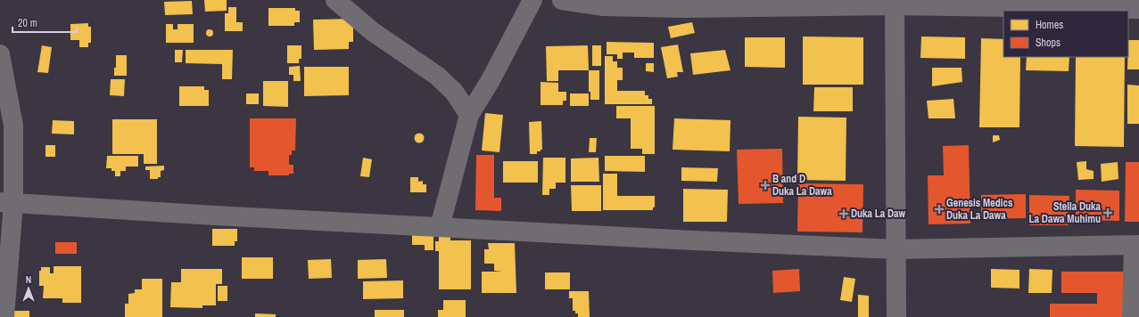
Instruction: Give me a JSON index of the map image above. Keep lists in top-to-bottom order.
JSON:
{
  "places": {
    "health": [
      "B and D Duka La Dawa",
      "Genesis Medics Duka La Dawa",
      "Stella Duka La Dawa Muhimu",
      "Duka La Daw"
    ]
  },
  "legend": ["Homes", "Shops"],
  "scale_bar": "20 m",
  "north": "top"
}
